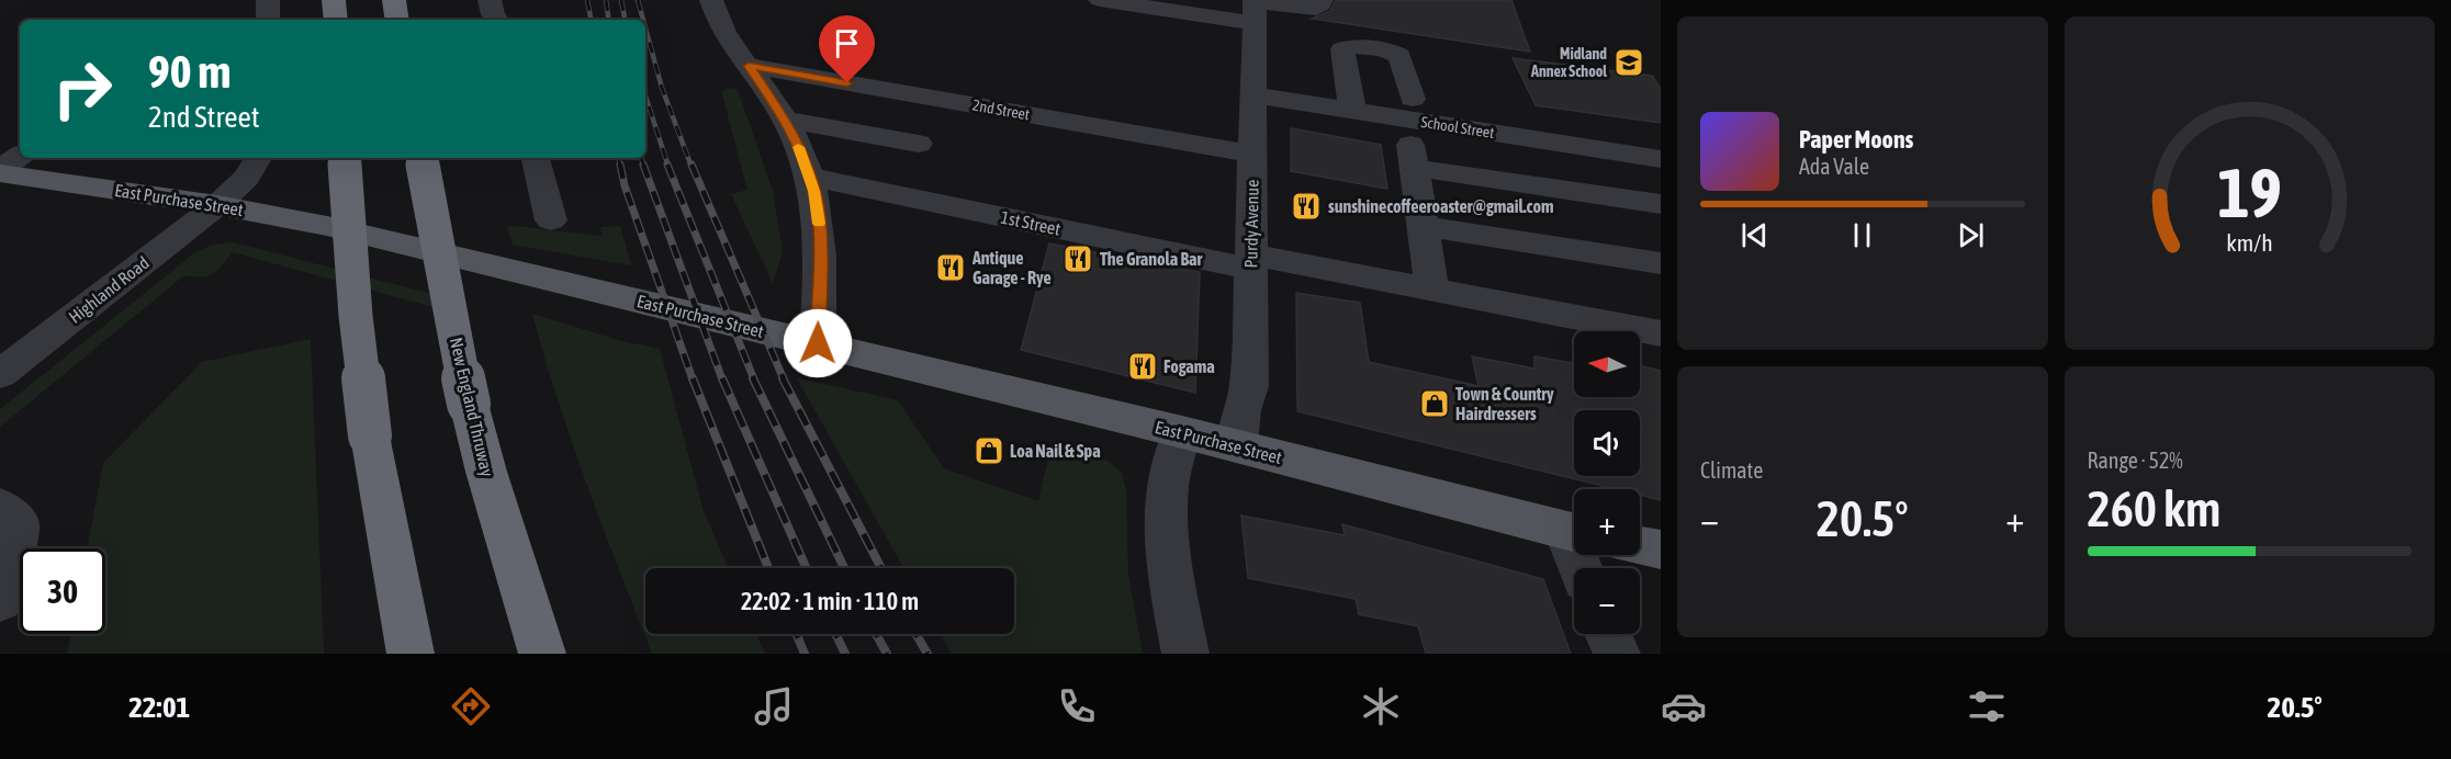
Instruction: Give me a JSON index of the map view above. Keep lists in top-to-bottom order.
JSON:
{
  "streets": {
    "highway": ["New England Thruway"],
    "main road": ["East Purchase Street"],
    "street": [
      "2nd Street",
      "School Street",
      "1st Street",
      "Purdy Avenue",
      "Highland Road"
    ]
  },
  "crossings": [
    ["2nd Street", "Purdy Avenue"],
    ["School Street", "Purdy Avenue"],
    ["East Purchase Street", "Purdy Avenue"],
    ["East Purchase Street", "Highland Road"],
    ["1st Street", "Purdy Avenue"]
  ],
  "places": {
    "school or university": ["Midland Annex School"],
    "restaurant": [
      "sunshinecoffeeroaster@gmail.com",
      "The Granola Bar",
      "Antique Garage - Rye",
      "Fogama"
    ],
    "shop": ["Town & Country Hairdressers", "Loa Nail & Spa"]
  },
  "north": "left",
  "page": {
    "turn": ["90 m", "2nd Street"],
    "song": ["Paper Moons", "Ada Vale"],
    "map_buttons": ["+", "−"],
    "tile": [
      "Climate",
      ["Range · 52%", "260 km"]
    ],
    "heat": ["−", "20.5°", "+"],
    "limit": "30",
    "trip": "22:02 · 1 min · 110 m",
    "tabs": ["22:01", "20.5°"],
    "gauge": ["19", "km/h"]
  }
}
